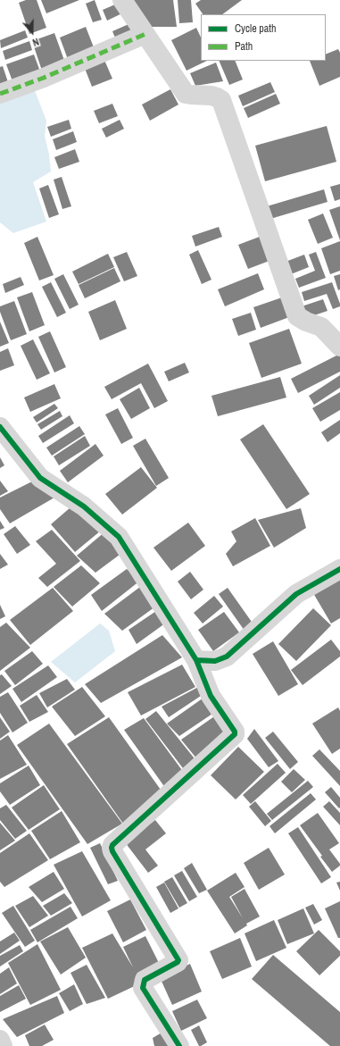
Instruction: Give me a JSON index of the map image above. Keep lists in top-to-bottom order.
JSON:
{
  "legend": ["Cycle path", "Path"],
  "north": "bottom"
}
